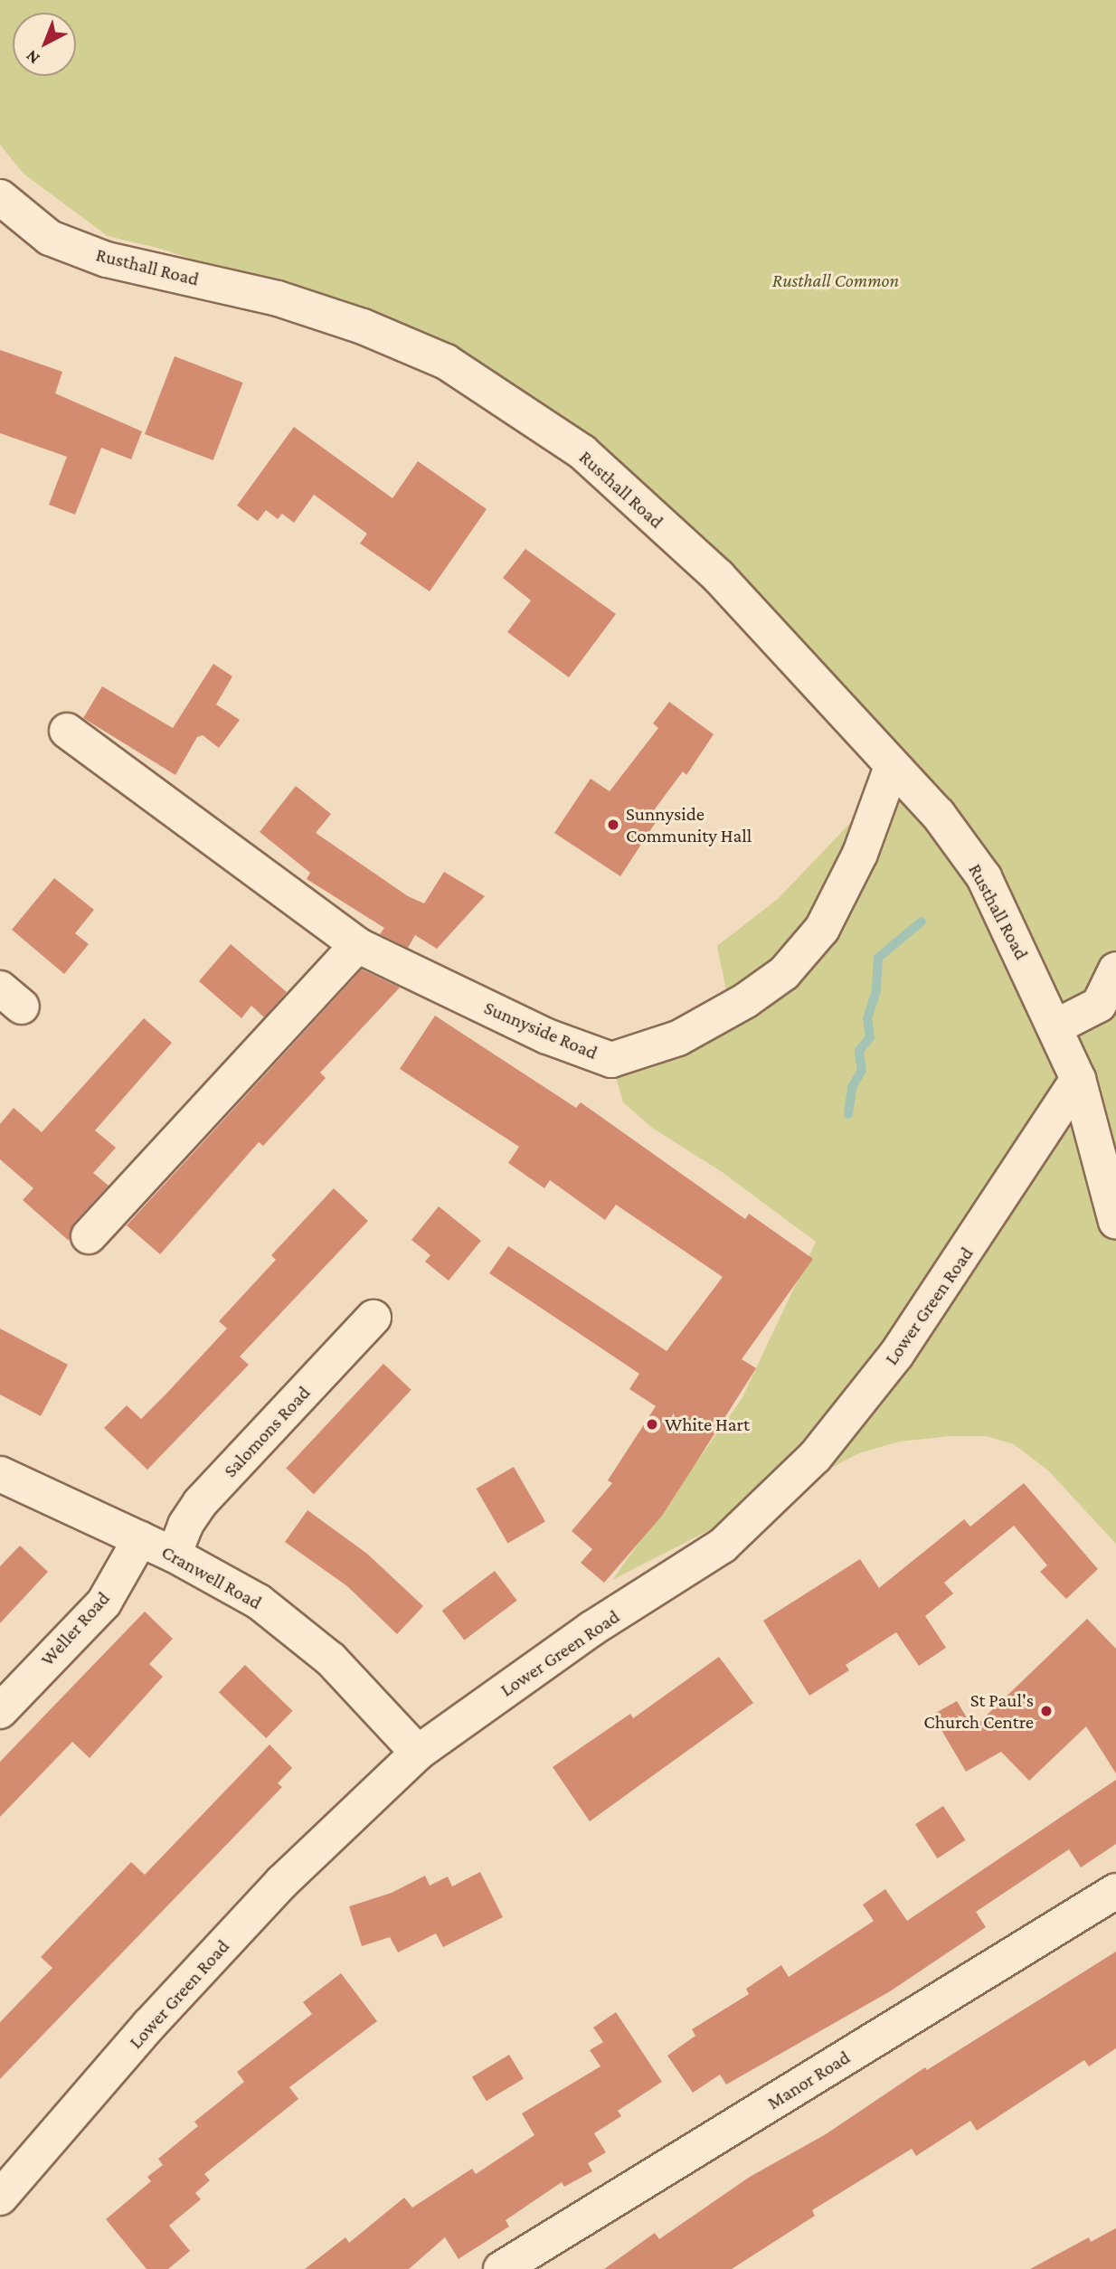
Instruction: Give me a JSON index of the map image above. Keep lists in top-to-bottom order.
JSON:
{
  "streets": {
    "street": [
      "Rusthall Road",
      "Sunnyside Road",
      "Lower Green Road",
      "Salomons Road",
      "Cranwell Road",
      "Weller Road",
      "Manor Road"
    ]
  },
  "crossings": [
    ["Rusthall Road", "Sunnyside Road"],
    ["Rusthall Road", "Lower Green Road"],
    ["Lower Green Road", "Cranwell Road"],
    ["Salomons Road", "Cranwell Road"],
    ["Cranwell Road", "Weller Road"]
  ],
  "parks": ["Rusthall Common"],
  "places": ["Sunnyside Community Hall", "White Hart", "St Paul's Church Centre"],
  "north": "bottom left"
}
